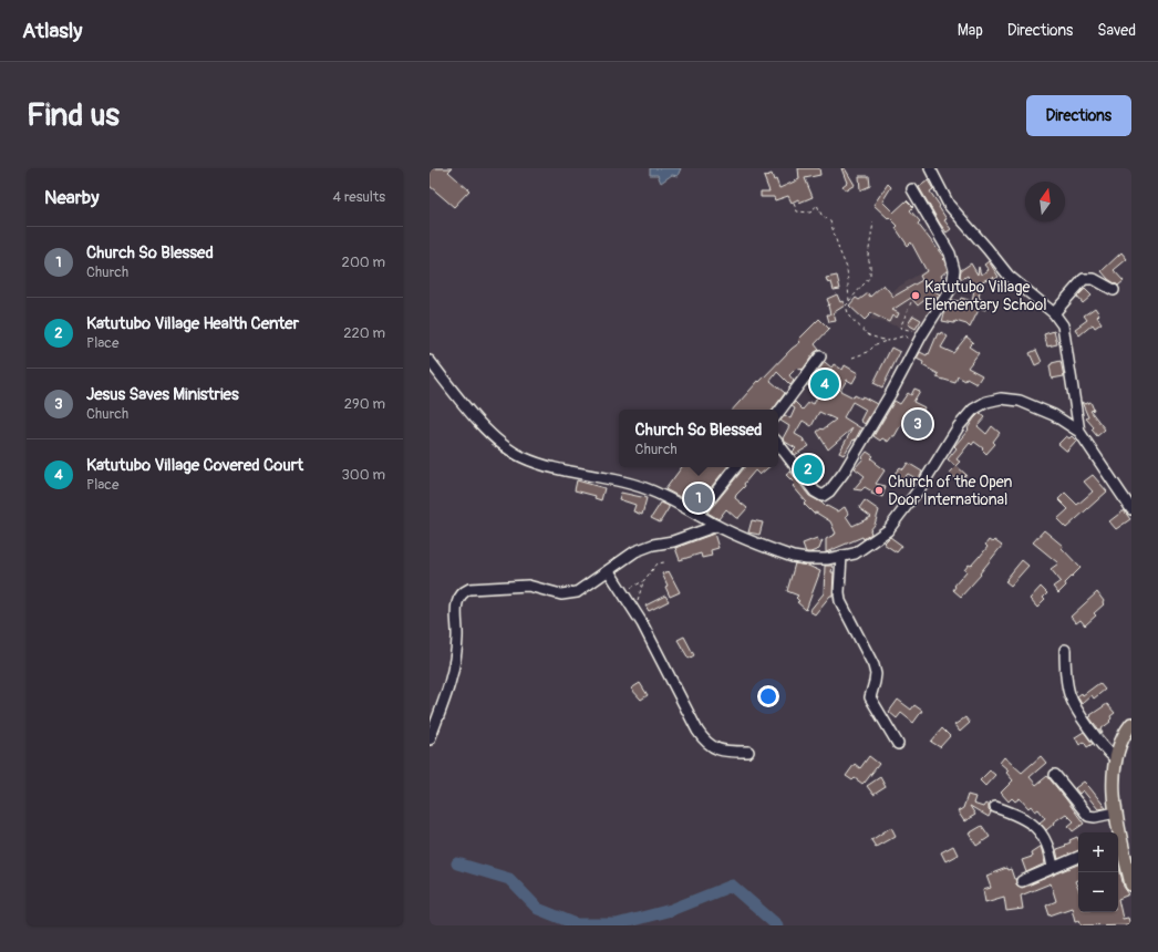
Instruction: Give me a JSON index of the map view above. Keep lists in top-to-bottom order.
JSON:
{
  "places": ["Katutubo Village Elementary School", "Church of the Open Door International"],
  "north": "top",
  "page": {
    "header": "Atlasly",
    "nav": ["Map", "Directions", "Saved"],
    "buttons": "Directions",
    "title": "Find us",
    "heading": ["Nearby", "4 results"],
    "list": [
      {
        "mark": "1",
        "name": "Church So Blessed",
        "note": "Church",
        "value": "200 m"
      },
      {
        "mark": "2",
        "name": "Katutubo Village Health Center",
        "note": "Place",
        "value": "220 m"
      },
      {
        "mark": "3",
        "name": "Jesus Saves Ministries",
        "note": "Church",
        "value": "290 m"
      },
      {
        "mark": "4",
        "name": "Katutubo Village Covered Court",
        "note": "Place",
        "value": "300 m"
      }
    ],
    "pins": [
      "4",
      "3",
      "2",
      "1"
    ],
    "popup": ["Church So Blessed", "Church"],
    "map_buttons": ["+", "−"]
  }
}
